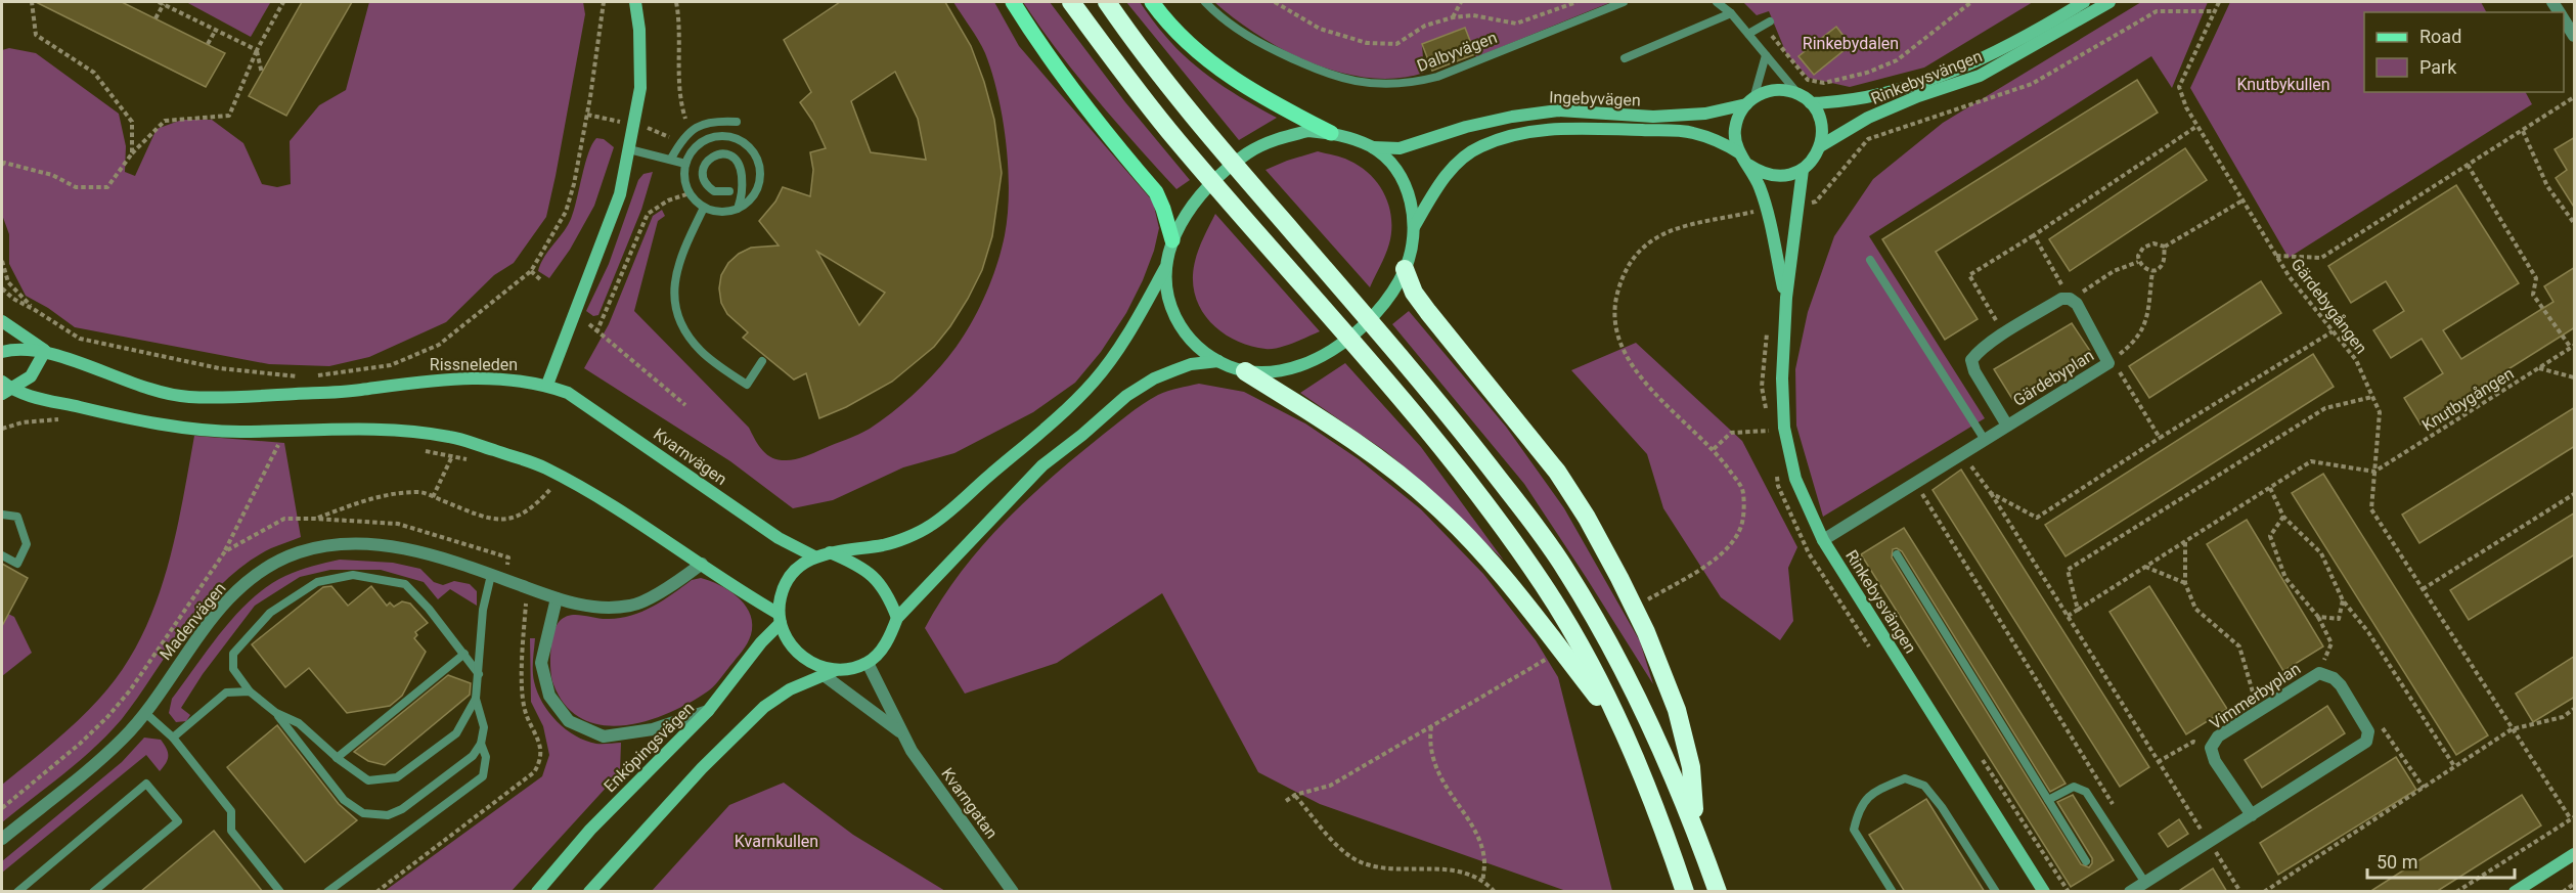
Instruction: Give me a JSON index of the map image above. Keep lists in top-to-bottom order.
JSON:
{
  "streets": {
    "street": [
      "Rinkebysvängen",
      "Ingebyvägen",
      "Rissneleden",
      "Gärdebyplan",
      "Kvarnvägen",
      "Madenvägen",
      "Vimmerbyplan",
      "Enköpingsvägen",
      "Kvarngatan"
    ],
    "lane": ["Dalbyvägen"],
    "path": ["Gärdebygången", "Knutbygången"]
  },
  "crossings": [
    ["Rinkebysvängen", "Ingebyvägen"],
    ["Rinkebysvängen", "Gärdebyplan"],
    ["Gärdebygången", "Knutbygången"],
    ["Rissneleden", "Kvarnvägen"],
    ["Kvarnvägen", "Enköpingsvägen"],
    ["Kvarnvägen", "Kvarngatan"],
    ["Enköpingsvägen", "Kvarngatan"]
  ],
  "parks": ["Rinkebydalen", "Knutbykullen", "Kvarnkullen"],
  "legend": ["Road", "Park"],
  "scale_bar": "50 m"
}
